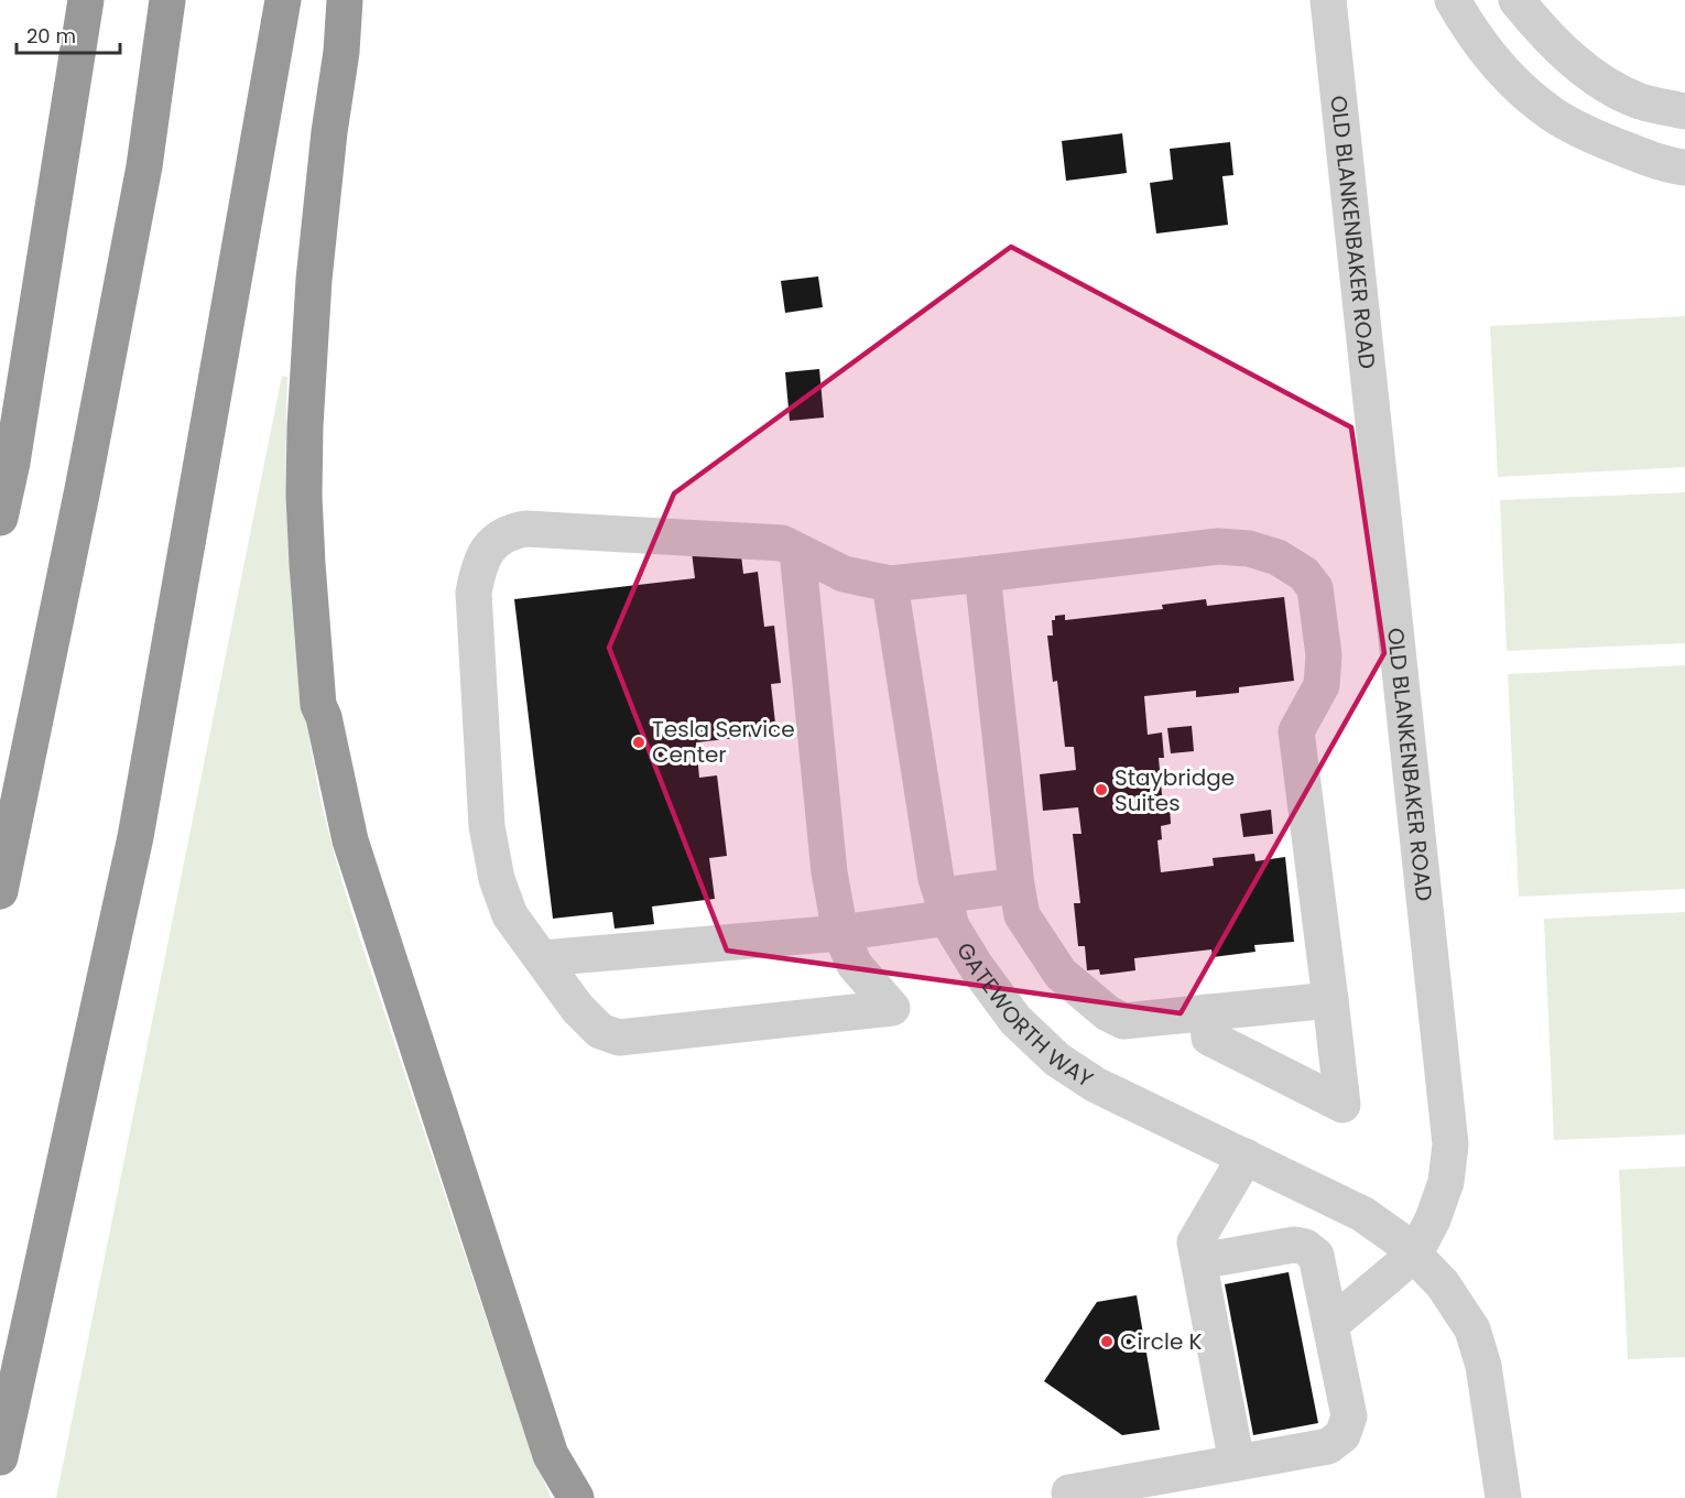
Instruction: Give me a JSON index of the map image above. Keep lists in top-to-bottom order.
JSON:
{
  "streets": {
    "street": ["OLD BLANKENBAKER ROAD", "GATEWORTH WAY"]
  },
  "crossings": [
    ["OLD BLANKENBAKER ROAD", "GATEWORTH WAY"]
  ],
  "places": ["Tesla Service Center", "Staybridge Suites", "Circle K"],
  "scale_bar": "20 m"
}
